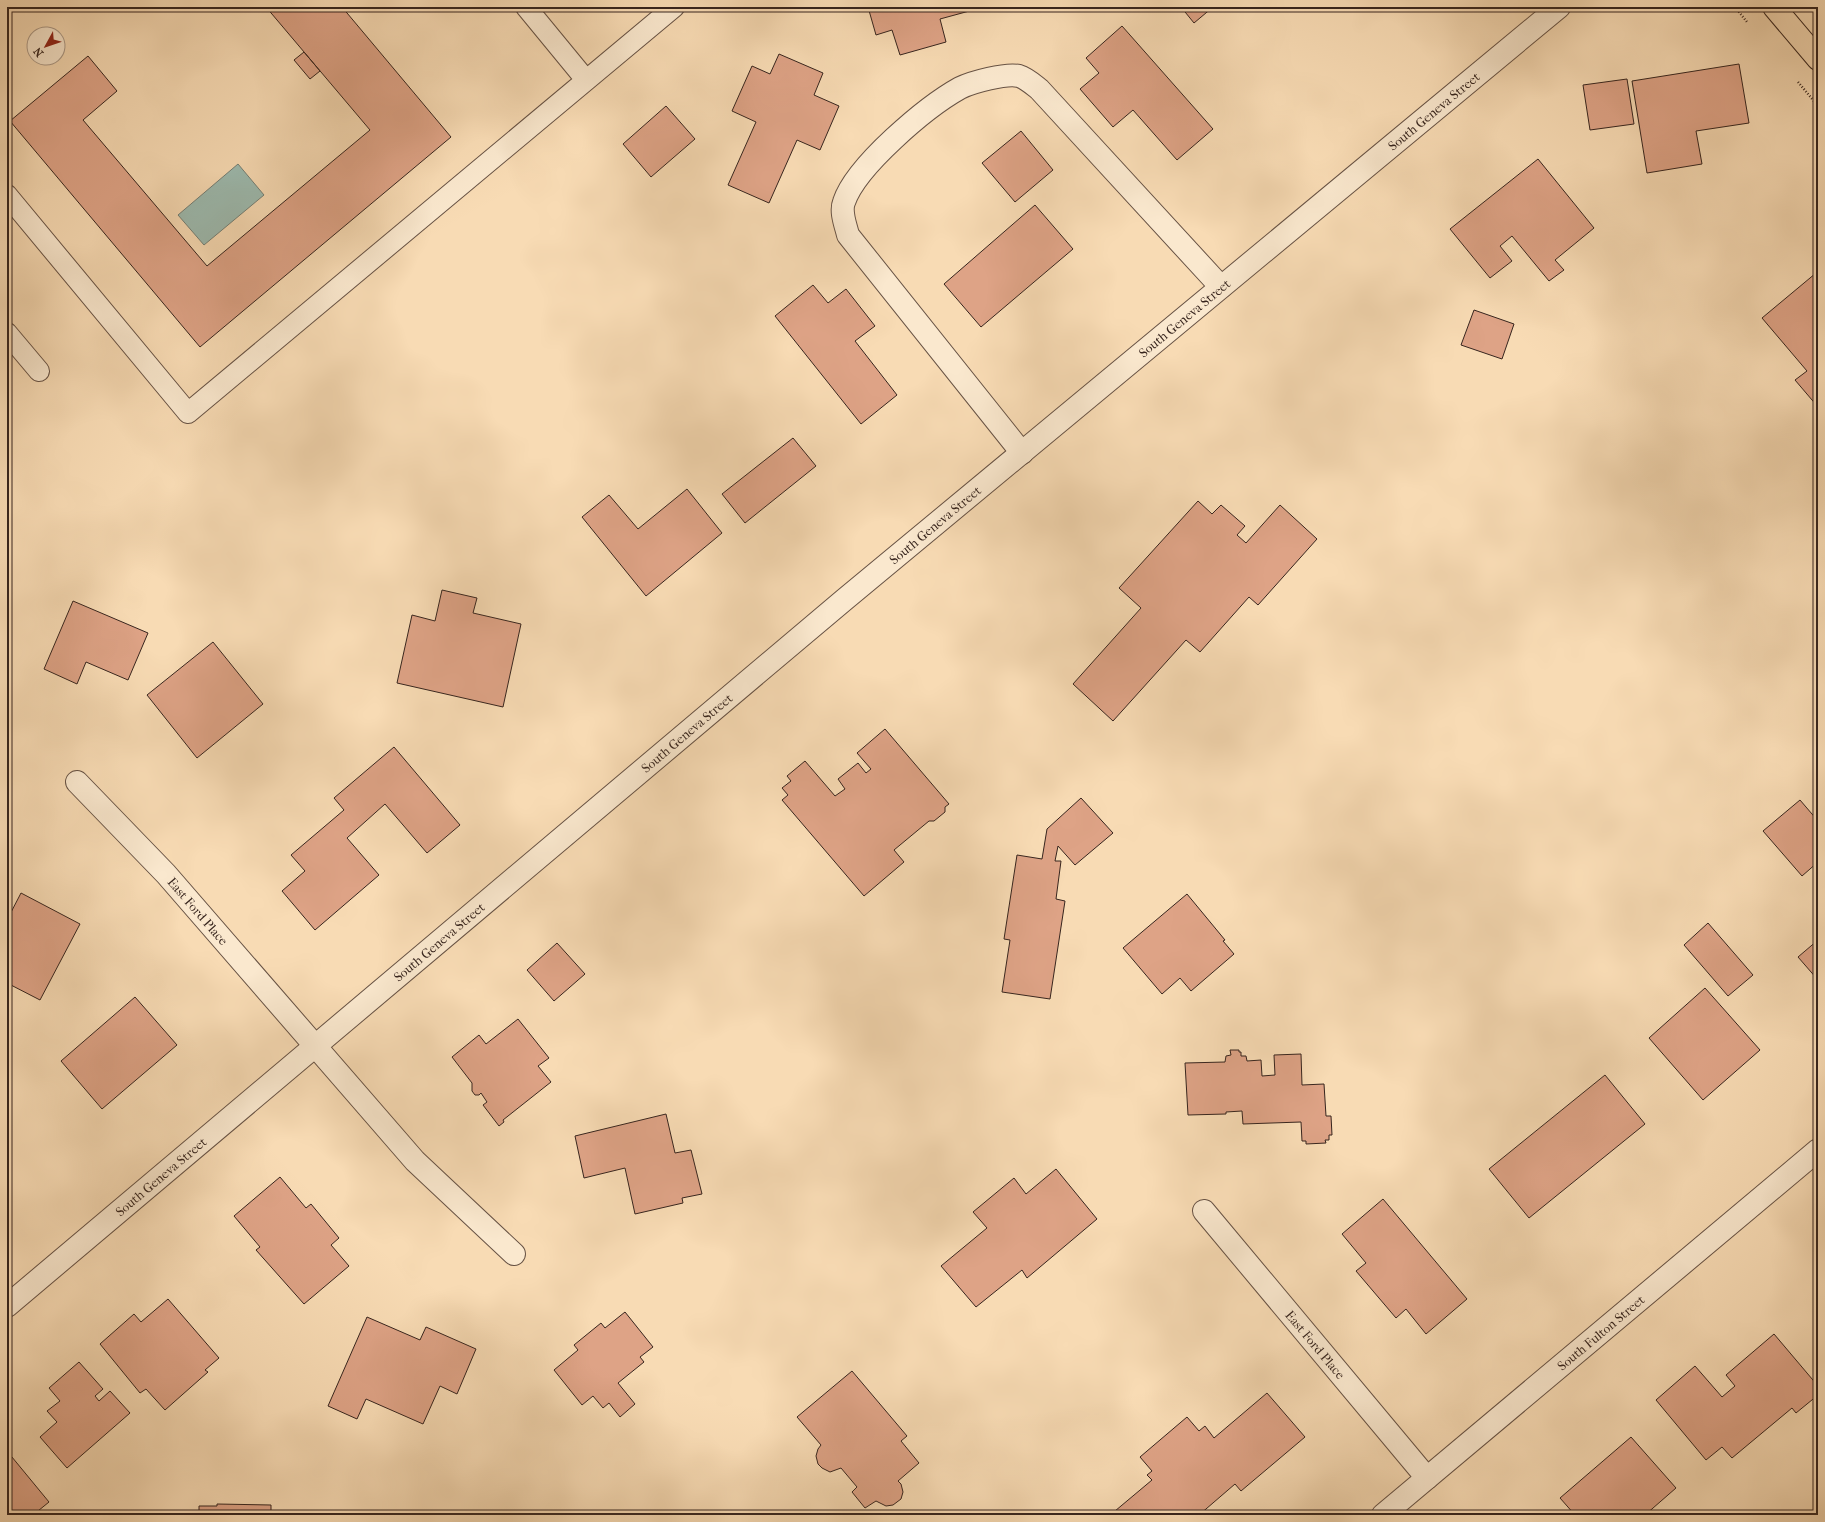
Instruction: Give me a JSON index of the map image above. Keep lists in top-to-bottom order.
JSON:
{
  "streets": {
    "street": ["South Geneva Street", "East Ford Place", "South Fulton Street"]
  },
  "crossings": [
    ["South Geneva Street", "East Ford Place"],
    ["East Ford Place", "South Fulton Street"]
  ],
  "north": "bottom left"
}
